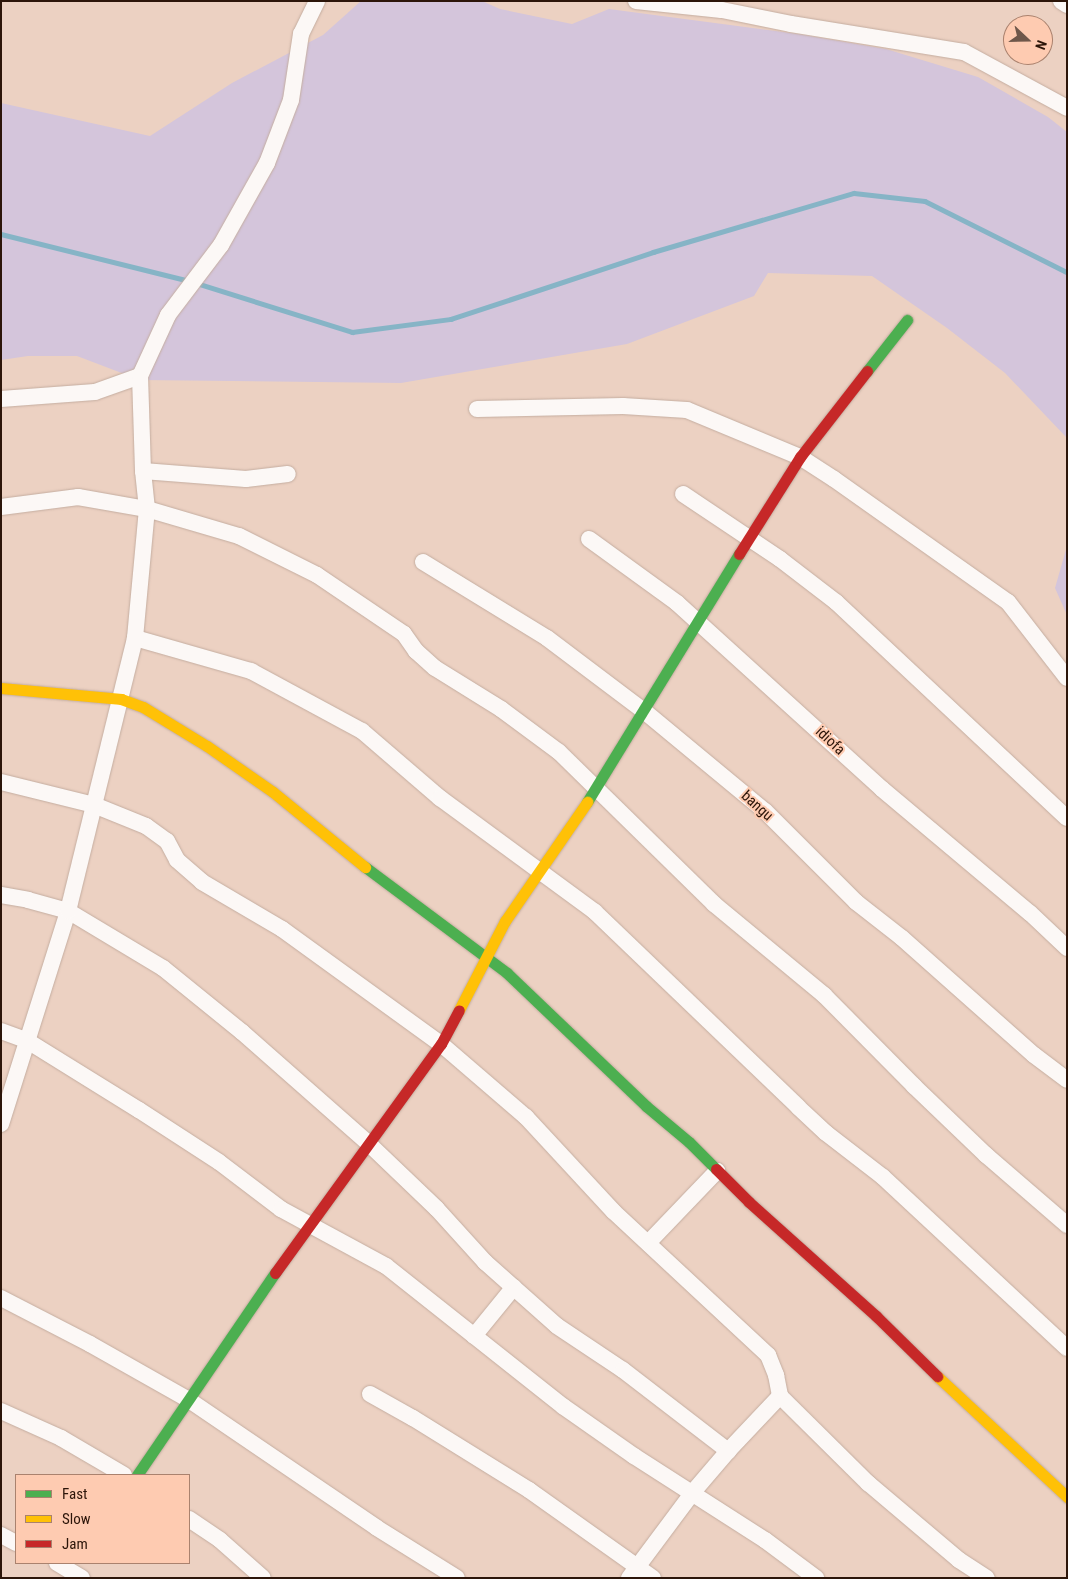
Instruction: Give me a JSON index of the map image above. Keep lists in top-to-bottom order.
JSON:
{
  "streets": {
    "street": ["idiofa", "bangu"]
  },
  "legend": ["Fast", "Slow", "Jam"],
  "north": "right"
}
